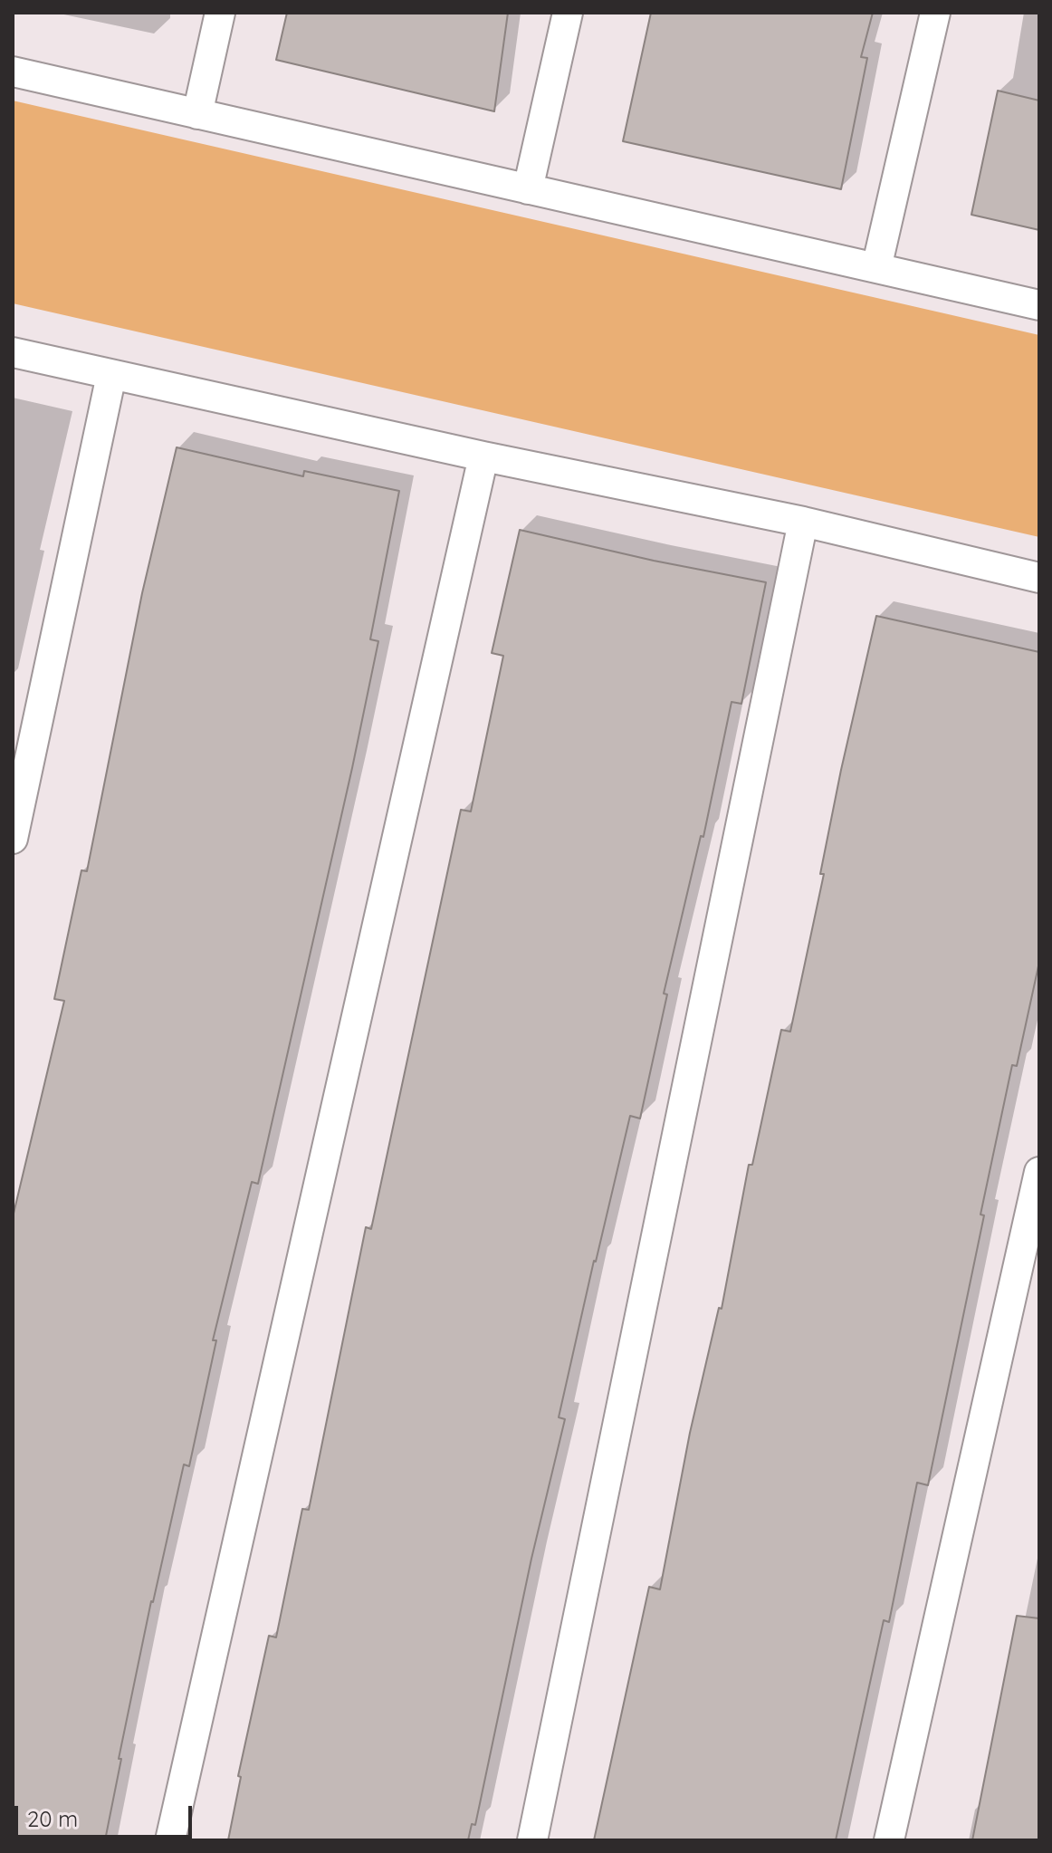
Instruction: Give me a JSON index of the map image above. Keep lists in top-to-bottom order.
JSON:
{
  "scale_bar": "20 m"
}
